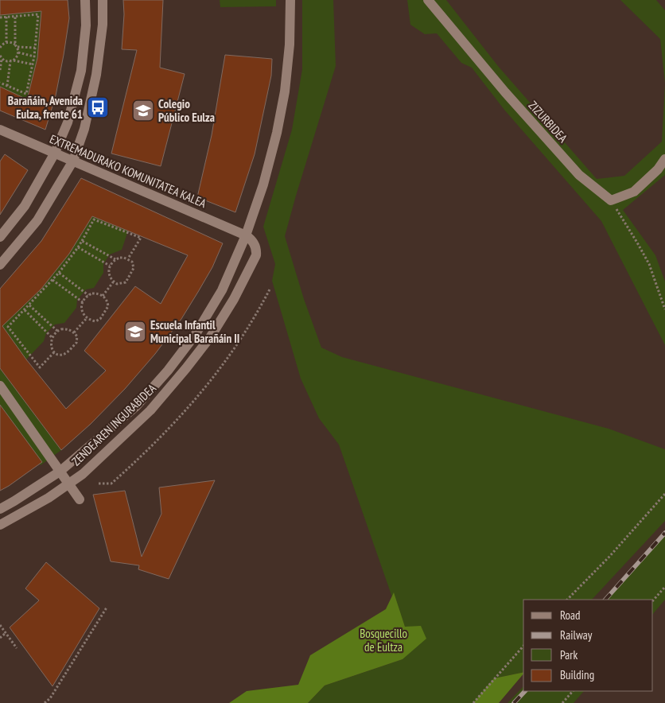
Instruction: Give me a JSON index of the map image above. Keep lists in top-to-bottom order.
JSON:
{
  "streets": {
    "street": ["ZIZURBIDEA", "EXTREMADURAKO KOMUNITATEA KALEA", "ZENDEAREN INGURABIDEA"]
  },
  "crossings": [
    ["EXTREMADURAKO KOMUNITATEA KALEA", "ZENDEAREN INGURABIDEA"]
  ],
  "parks": ["Bosquecillo de Eultza"],
  "places": {
    "bus stop": ["Barañáin, Avenida Eulza, frente 61"],
    "school or university": ["Colegio Público Eulza", "Escuela Infantil Municipal Barañáin II"]
  },
  "legend": [
    "Road",
    "Railway",
    "Park",
    "Building"
  ]
}
